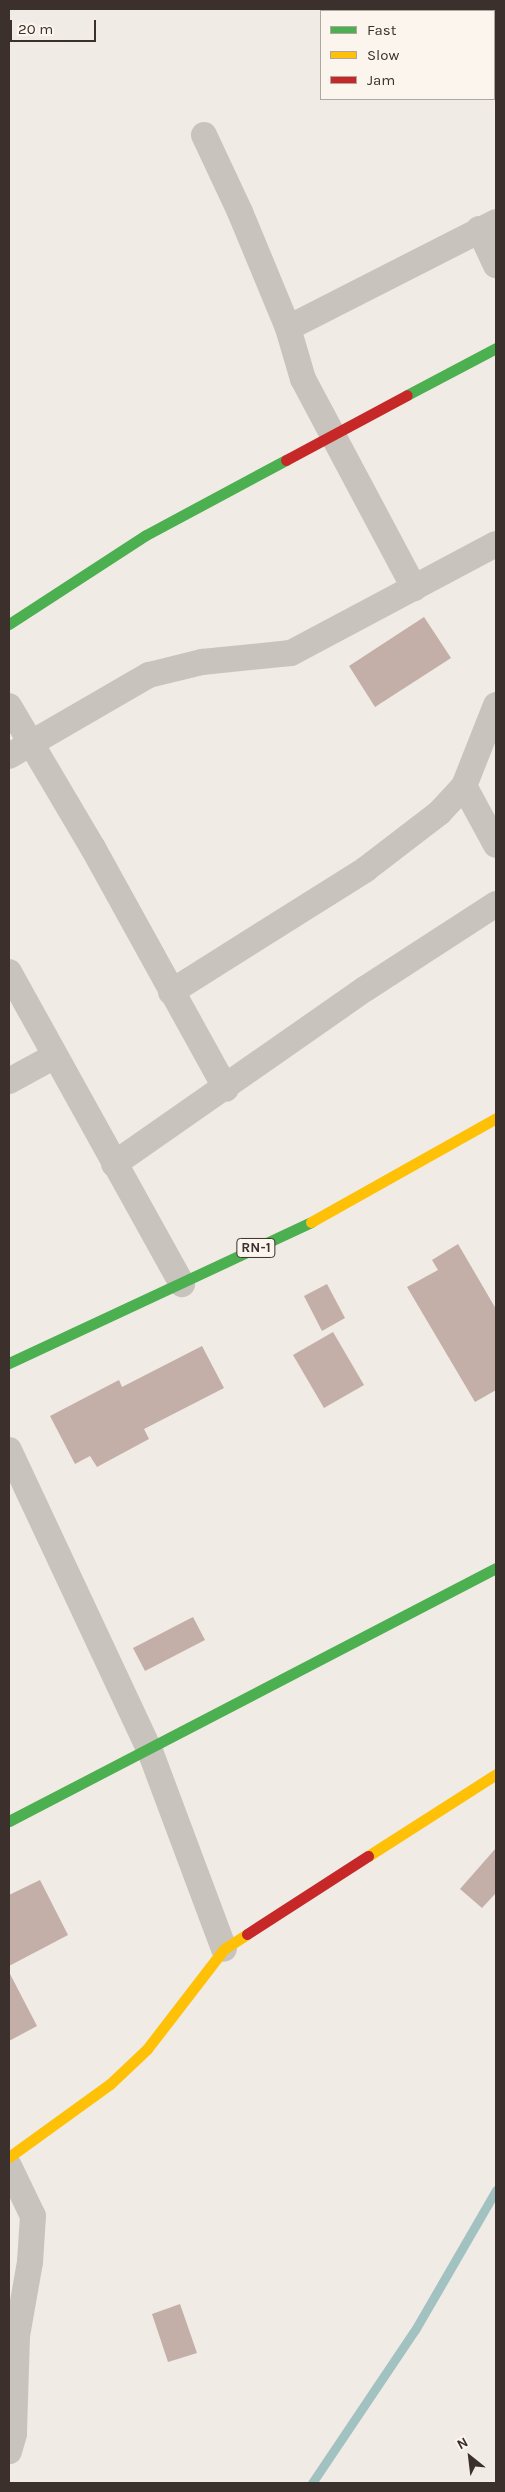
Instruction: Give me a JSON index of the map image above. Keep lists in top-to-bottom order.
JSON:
{
  "streets": {
    "main road": ["RN-1"]
  },
  "legend": ["Fast", "Slow", "Jam"],
  "scale_bar": "20 m",
  "north": "top left"
}
